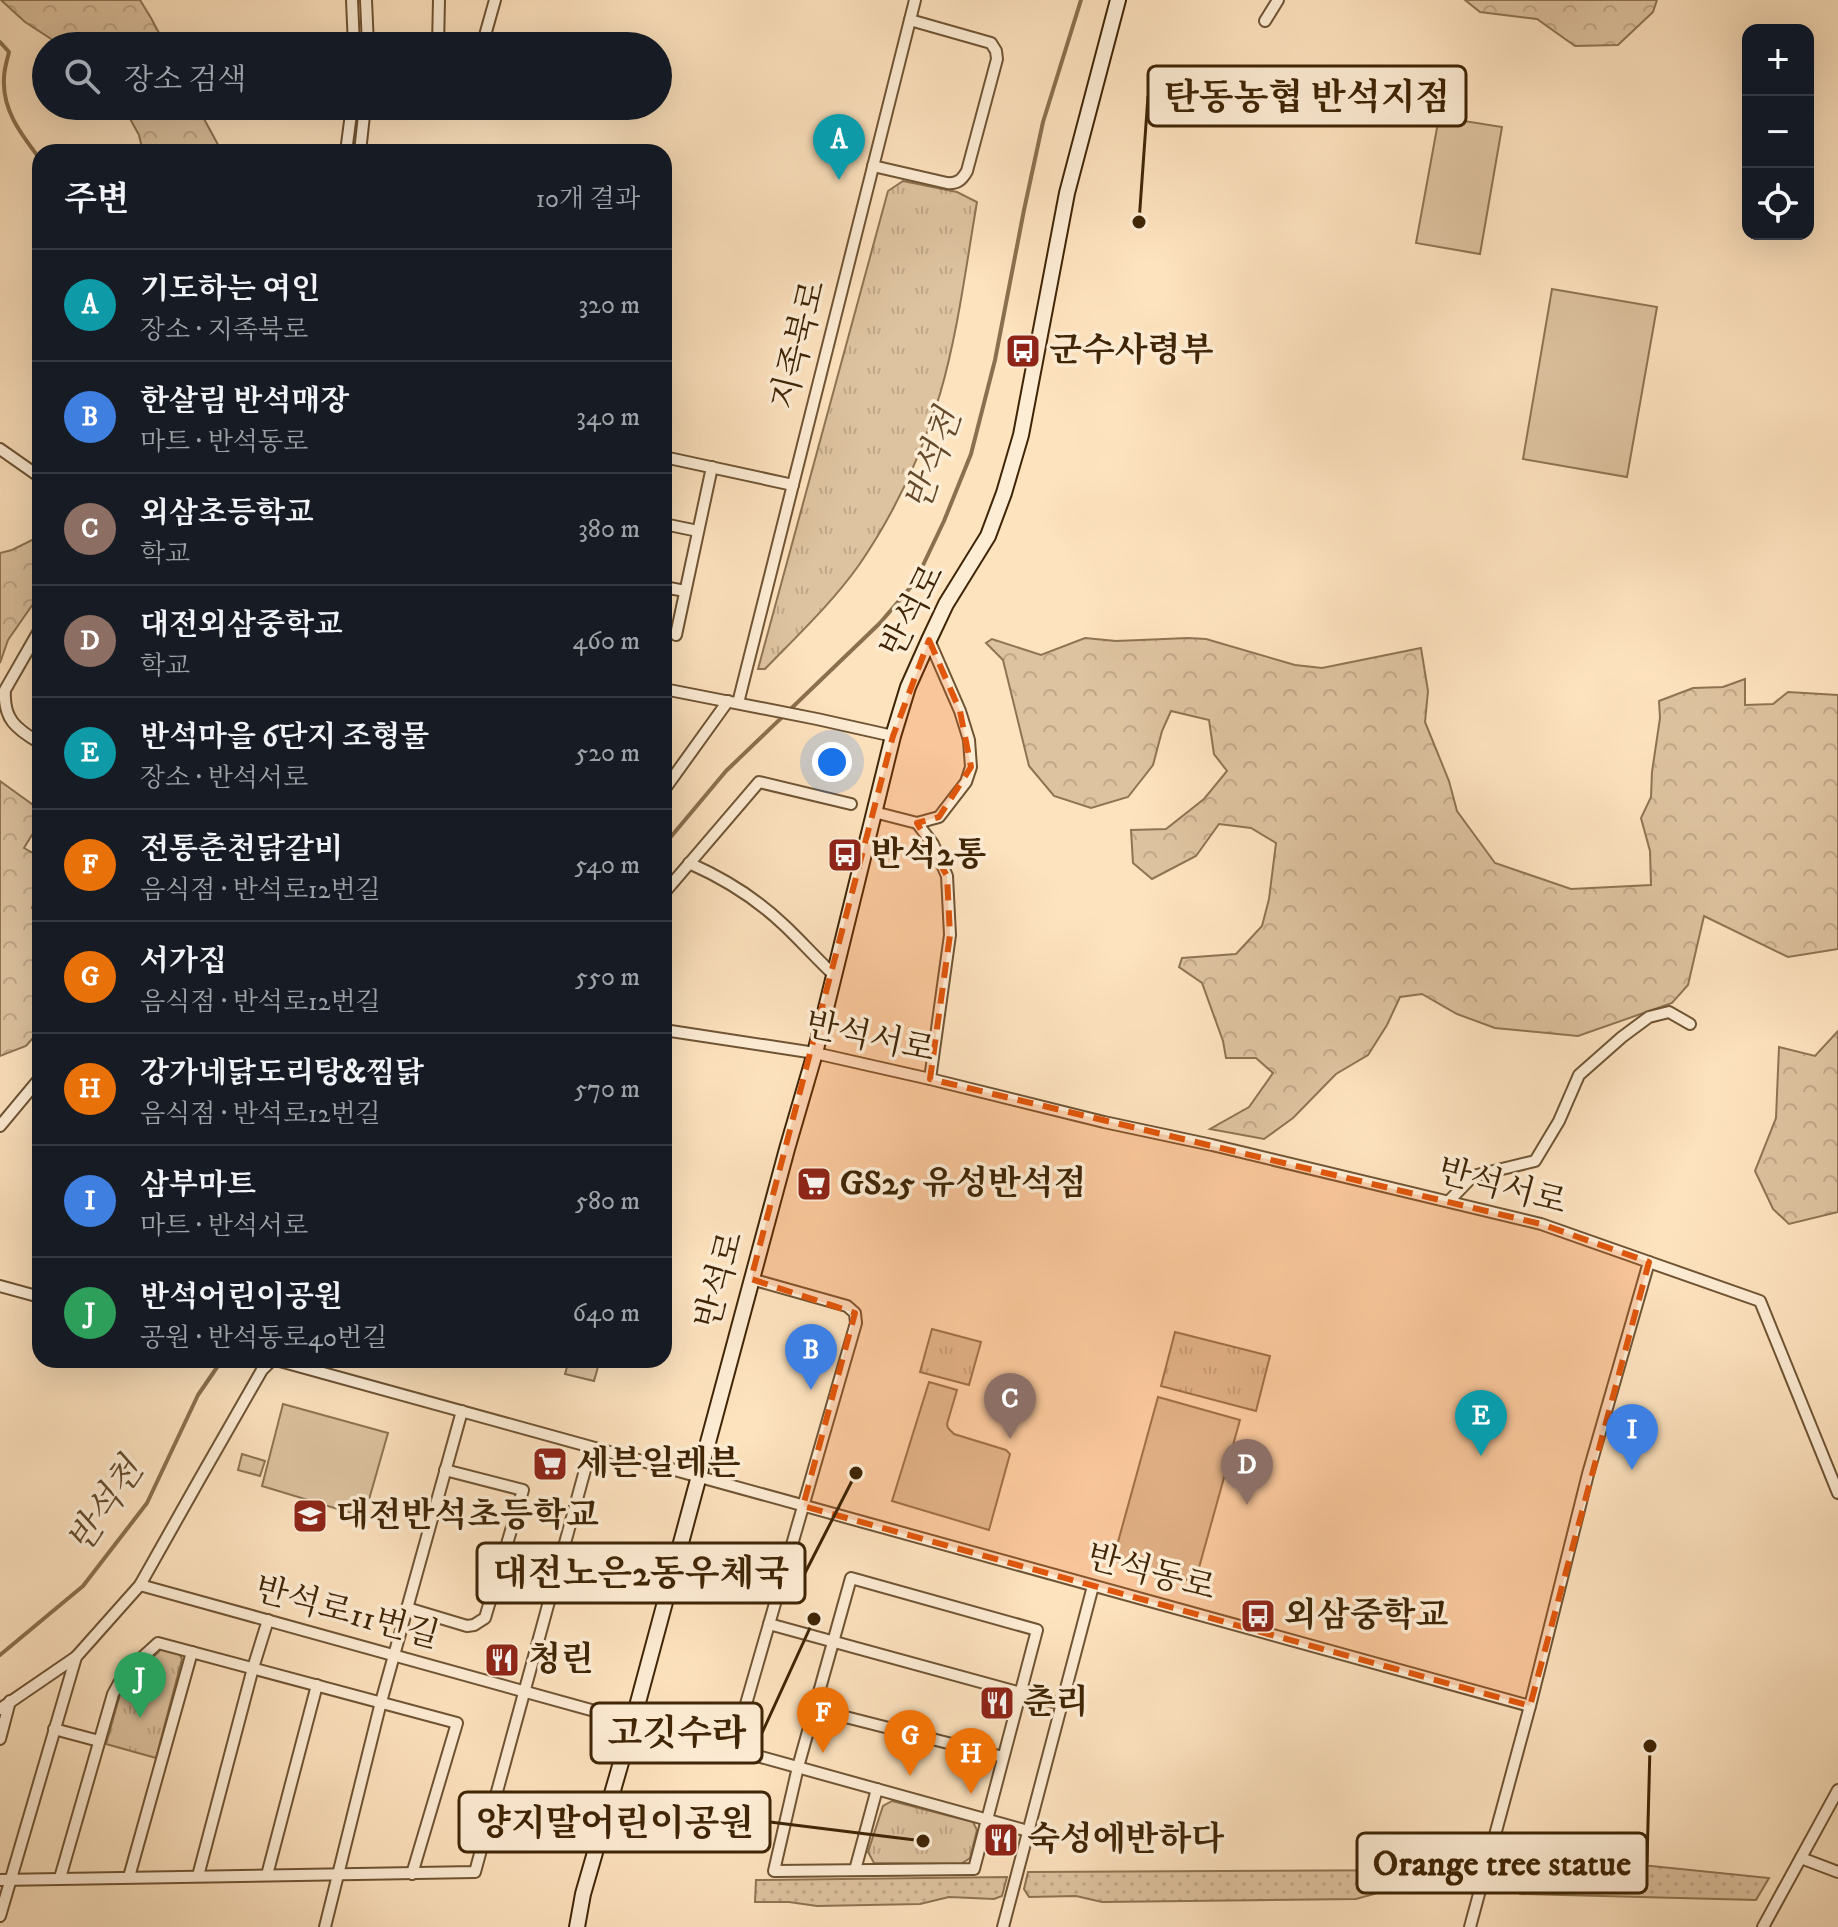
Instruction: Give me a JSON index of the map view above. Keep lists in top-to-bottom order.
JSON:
{
  "streets": {
    "street": [
      "지족북로",
      "반석로",
      "반석서로",
      "반석동로",
      "반석로11번길"
    ]
  },
  "crossings": [
    ["반석로", "반석서로"],
    ["반석로", "반석동로"],
    ["반석로", "반석로11번길"],
    ["반석동로", "반석로11번길"]
  ],
  "water": ["반석천"],
  "places": {
    "other": [
      "탄동농협 반석지점",
      "대전노은2동우체국",
      "고깃수라",
      "Orange tree statue",
      "양지말어린이공원"
    ],
    "bus stop": ["군수사령부", "반석2통", "외삼중학교"],
    "supermarket": ["GS25 유성반석점", "세븐일레븐"],
    "school or university": ["대전반석초등학교"],
    "restaurant": ["청린", "춘리", "숙성에반하다"]
  },
  "page": {
    "map_buttons": ["+", "−"],
    "search": "장소 검색",
    "pins": [
      "A",
      "B",
      "C",
      "E",
      "I",
      "D",
      "J",
      "F",
      "G",
      "H"
    ],
    "heading": ["주변", "10개 결과"],
    "list": [
      {
        "mark": "A",
        "name": "기도하는 여인",
        "note": "장소 · 지족북로",
        "value": "320 m"
      },
      {
        "mark": "B",
        "name": "한살림 반석매장",
        "note": "마트 · 반석동로",
        "value": "340 m"
      },
      {
        "mark": "C",
        "name": "외삼초등학교",
        "note": "학교",
        "value": "380 m"
      },
      {
        "mark": "D",
        "name": "대전외삼중학교",
        "note": "학교",
        "value": "460 m"
      },
      {
        "mark": "E",
        "name": "반석마을 6단지 조형물",
        "note": "장소 · 반석서로",
        "value": "520 m"
      },
      {
        "mark": "F",
        "name": "전통춘천닭갈비",
        "note": "음식점 · 반석로12번길",
        "value": "540 m"
      },
      {
        "mark": "G",
        "name": "서가집",
        "note": "음식점 · 반석로12번길",
        "value": "550 m"
      },
      {
        "mark": "H",
        "name": "강가네닭도리탕&찜닭",
        "note": "음식점 · 반석로12번길",
        "value": "570 m"
      },
      {
        "mark": "I",
        "name": "삼부마트",
        "note": "마트 · 반석서로",
        "value": "580 m"
      },
      {
        "mark": "J",
        "name": "반석어린이공원",
        "note": "공원 · 반석동로40번길",
        "value": "640 m"
      }
    ]
  }
}
